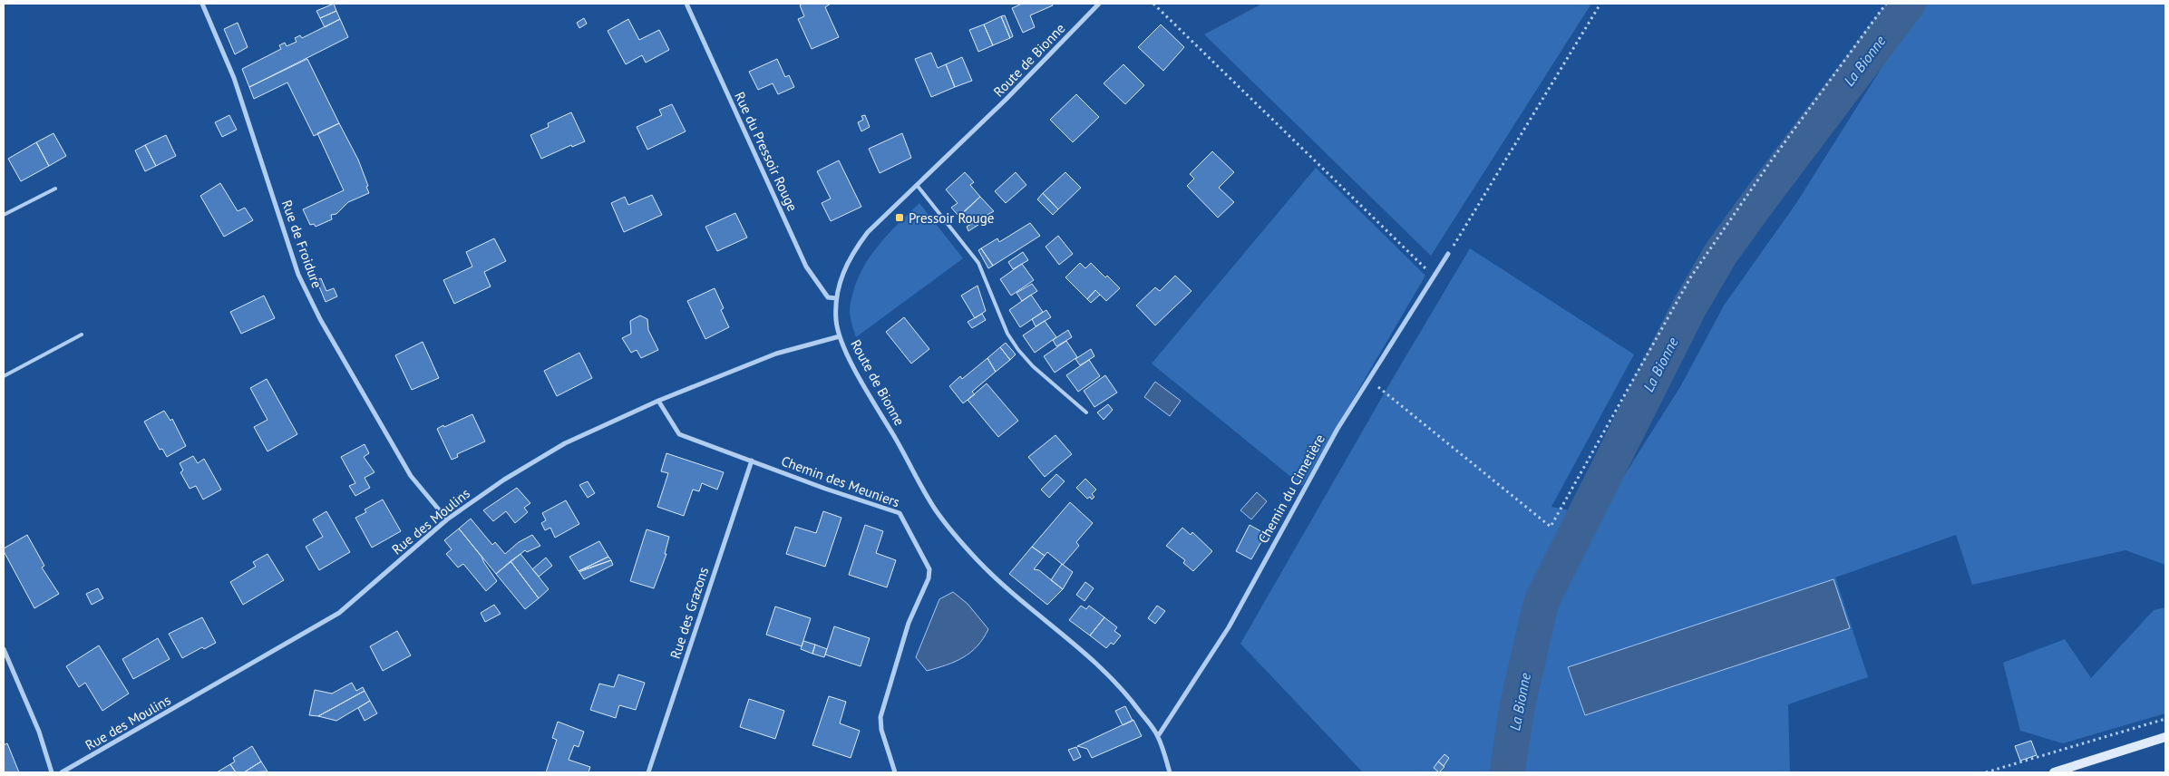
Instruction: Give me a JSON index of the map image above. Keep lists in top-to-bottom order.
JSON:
{
  "streets": {
    "street": [
      "Route de Bionne",
      "Rue du Pressoir Rouge",
      "Rue de Froidure",
      "Chemin des Meuniers",
      "Chemin du Cimetière",
      "Rue des Moulins",
      "Rue des Grazons"
    ]
  },
  "crossings": [
    ["Route de Bionne", "Rue du Pressoir Rouge"],
    ["Route de Bionne", "Chemin du Cimetière"],
    ["Route de Bionne", "Rue des Moulins"],
    ["Rue de Froidure", "Rue des Moulins"],
    ["Chemin des Meuniers", "Rue des Moulins"],
    ["Chemin des Meuniers", "Rue des Grazons"]
  ],
  "water": ["La Bionne"],
  "places": {
    "transit": ["Pressoir Rouge"]
  }
}
